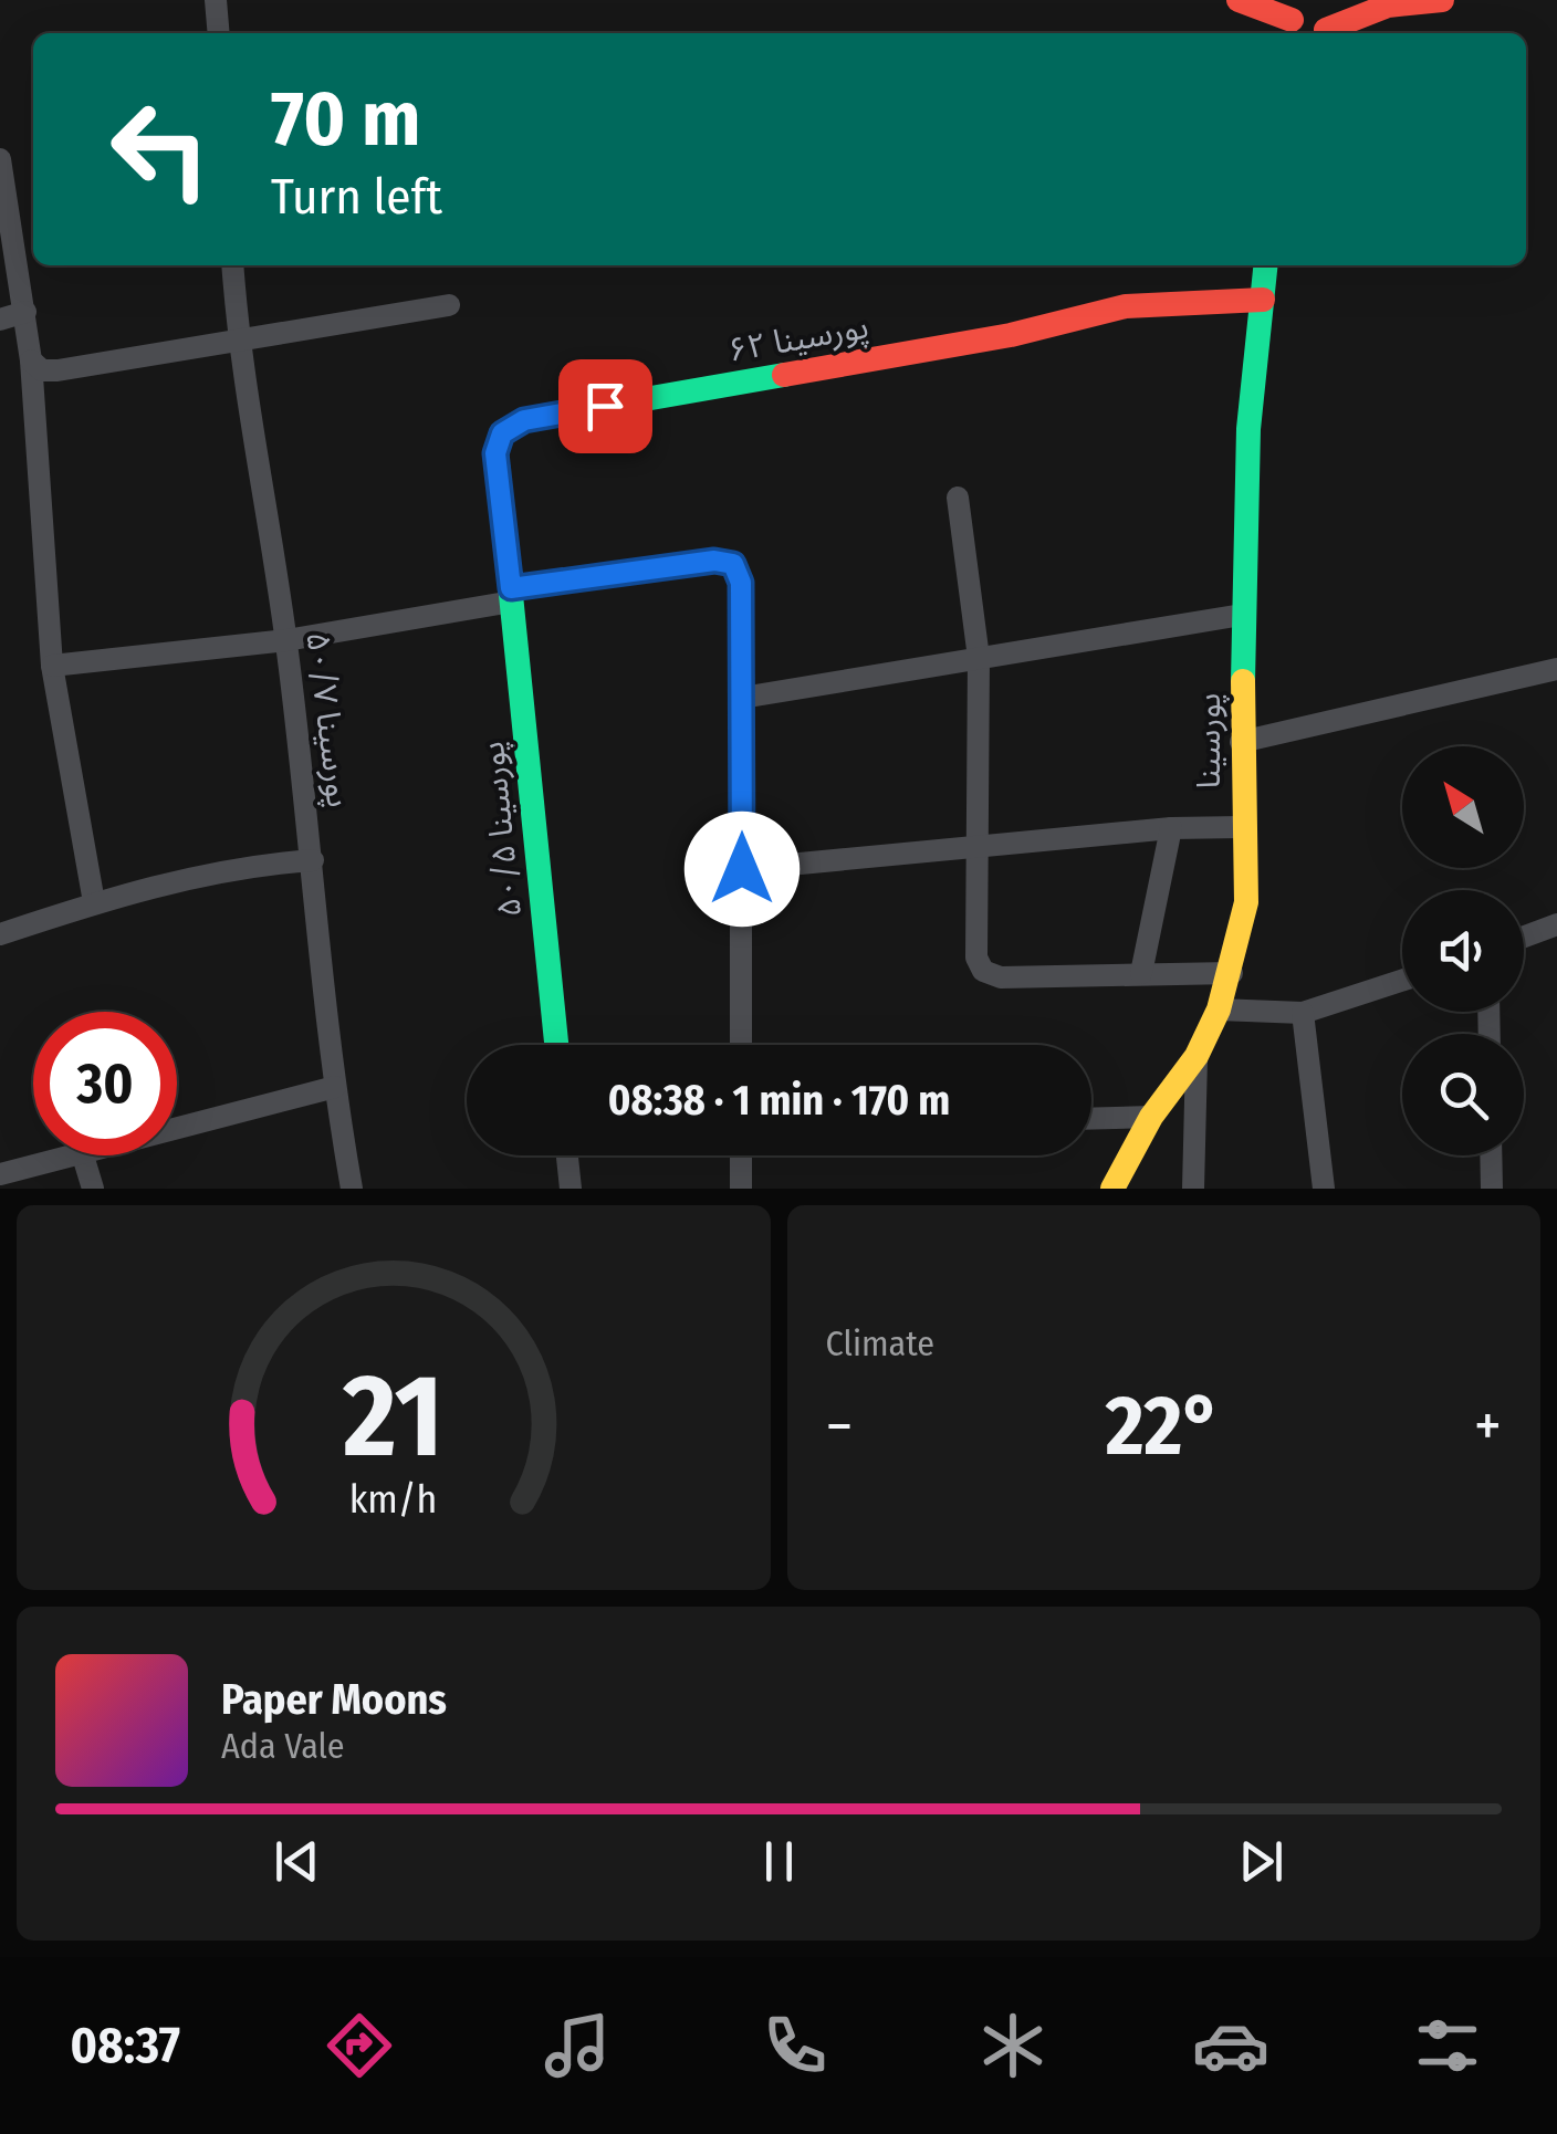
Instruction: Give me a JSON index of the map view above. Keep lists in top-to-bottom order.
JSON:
{
  "streets": {
    "street": [
      "پورسینا ۶۲",
      "پورسینا ۵۰/۷",
      "پورسینا",
      "پورسینا ۵۰/۵"
    ]
  },
  "crossings": [
    ["پورسینا ۶۲", "پورسینا"],
    ["پورسینا ۶۲", "پورسینا ۵۰/۵"]
  ],
  "north": "top left",
  "page": {
    "turn": ["70 m", "Turn left"],
    "limit": "30",
    "trip": "08:38 · 1 min · 170 m",
    "tile": "Climate",
    "heat": ["−", "22°", "+"],
    "song": ["Paper Moons", "Ada Vale"],
    "tabs": "08:37",
    "gauge": ["21", "km/h"]
  }
}
